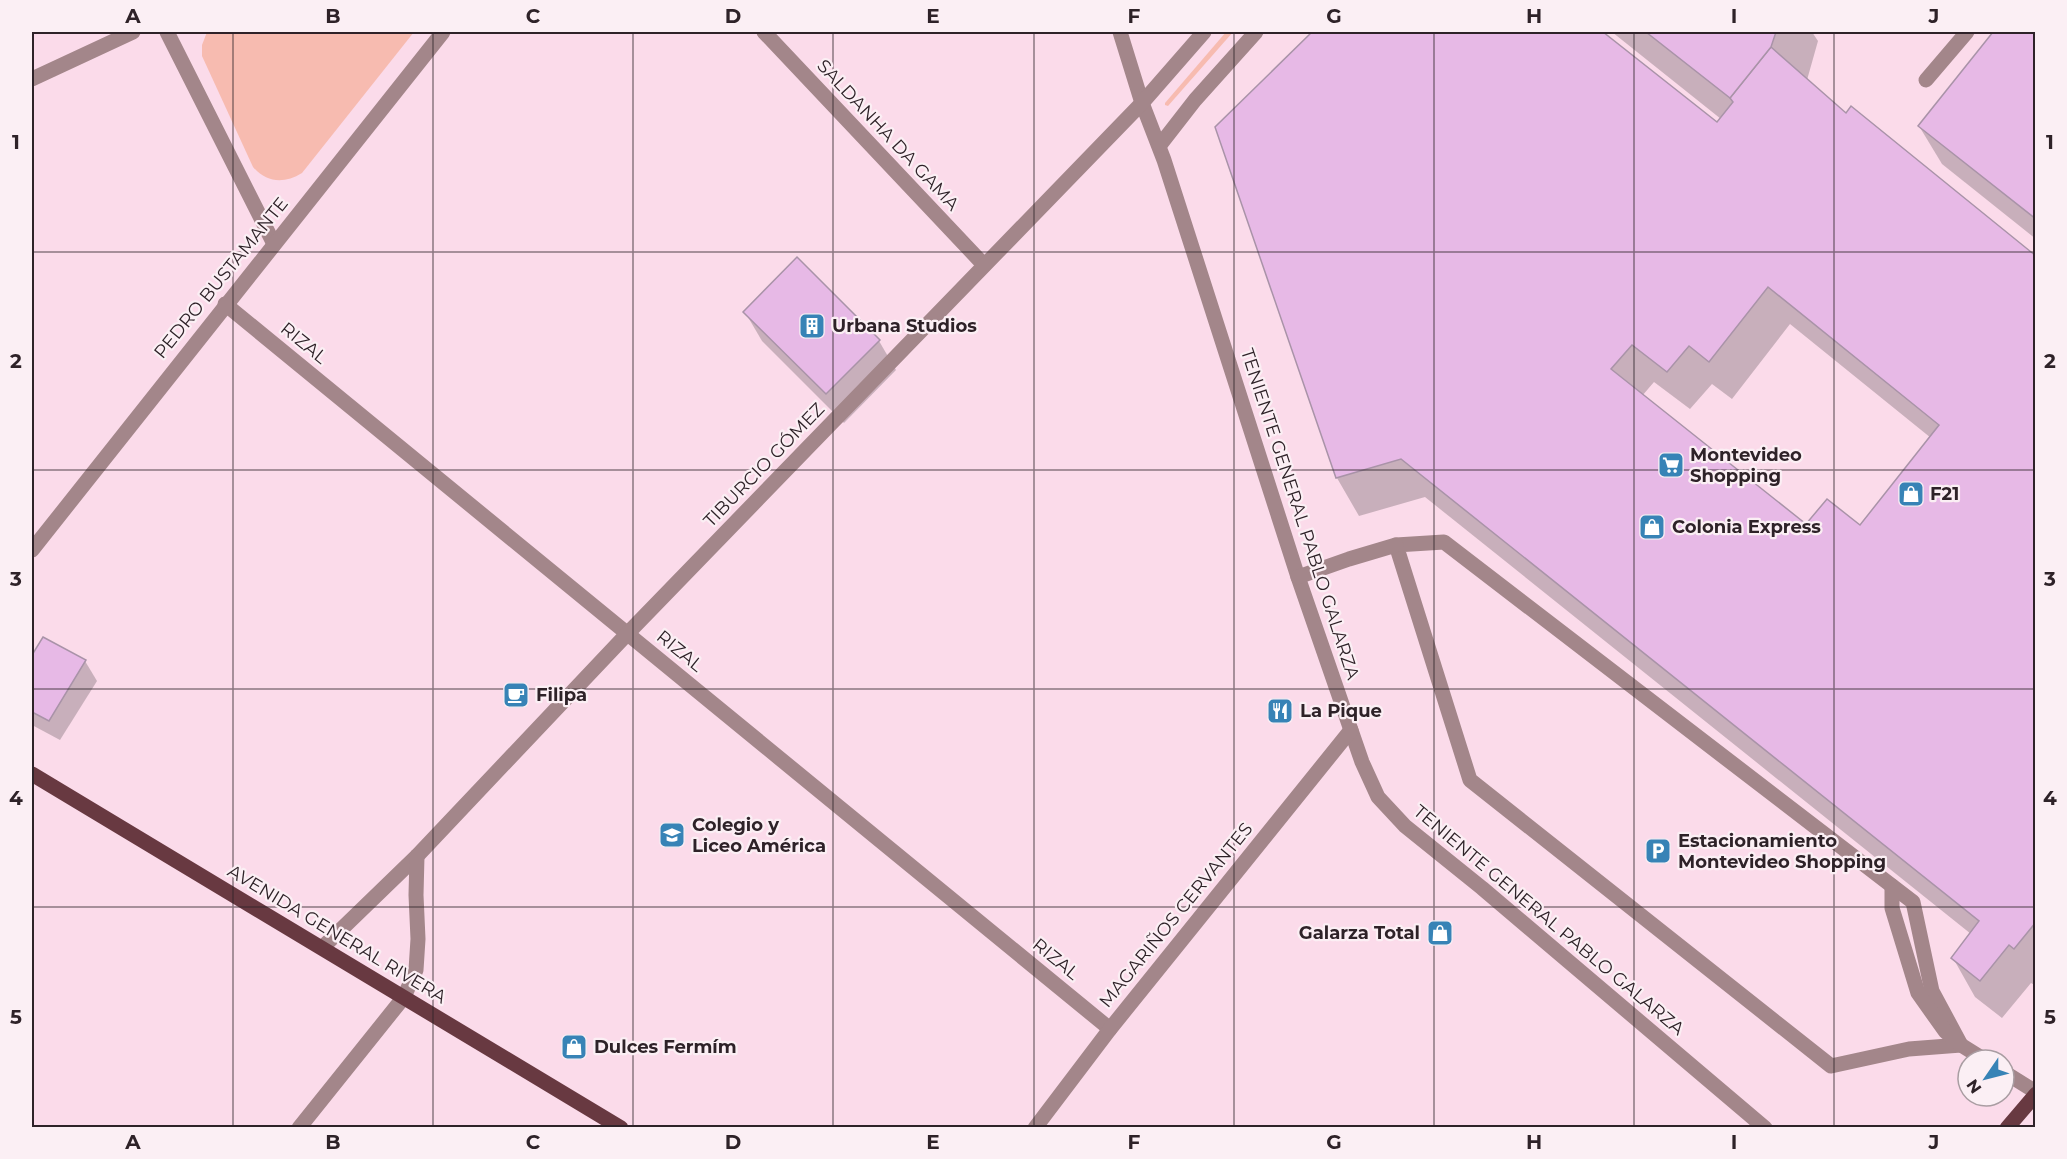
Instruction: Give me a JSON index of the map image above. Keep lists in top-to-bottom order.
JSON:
{
  "streets": {
    "main road": ["AVENIDA GENERAL RIVERA"],
    "street": [
      "SALDANHA DA GAMA",
      "PEDRO BUSTAMANTE",
      "RIZAL",
      "TIBURCIO GÓMEZ",
      "TENIENTE GENERAL PABLO GALARZA",
      "MAGARIÑOS CERVANTES"
    ]
  },
  "crossings": [
    ["SALDANHA DA GAMA", "TIBURCIO GÓMEZ"],
    ["PEDRO BUSTAMANTE", "RIZAL"],
    ["RIZAL", "TIBURCIO GÓMEZ"],
    ["RIZAL", "MAGARIÑOS CERVANTES"],
    ["TIBURCIO GÓMEZ", "TENIENTE GENERAL PABLO GALARZA"],
    ["TIBURCIO GÓMEZ", "AVENIDA GENERAL RIVERA"],
    ["TENIENTE GENERAL PABLO GALARZA", "MAGARIÑOS CERVANTES"]
  ],
  "places": {
    "building": ["Urbana Studios"],
    "supermarket": ["Montevideo Shopping"],
    "shop": [
      "F21",
      "Colonia Express",
      "Galarza Total",
      "Dulces Fermím"
    ],
    "cafe": ["Filipa"],
    "restaurant": ["La Pique"],
    "school or university": ["Colegio y Liceo América"],
    "parking": ["Estacionamiento Montevideo Shopping"]
  },
  "north": "bottom left",
  "grid": {
    "columns": [
      "A",
      "B",
      "C",
      "D",
      "E",
      "F",
      "G",
      "H",
      "I",
      "J"
    ],
    "rows": [
      "1",
      "2",
      "3",
      "4",
      "5"
    ]
  }
}
